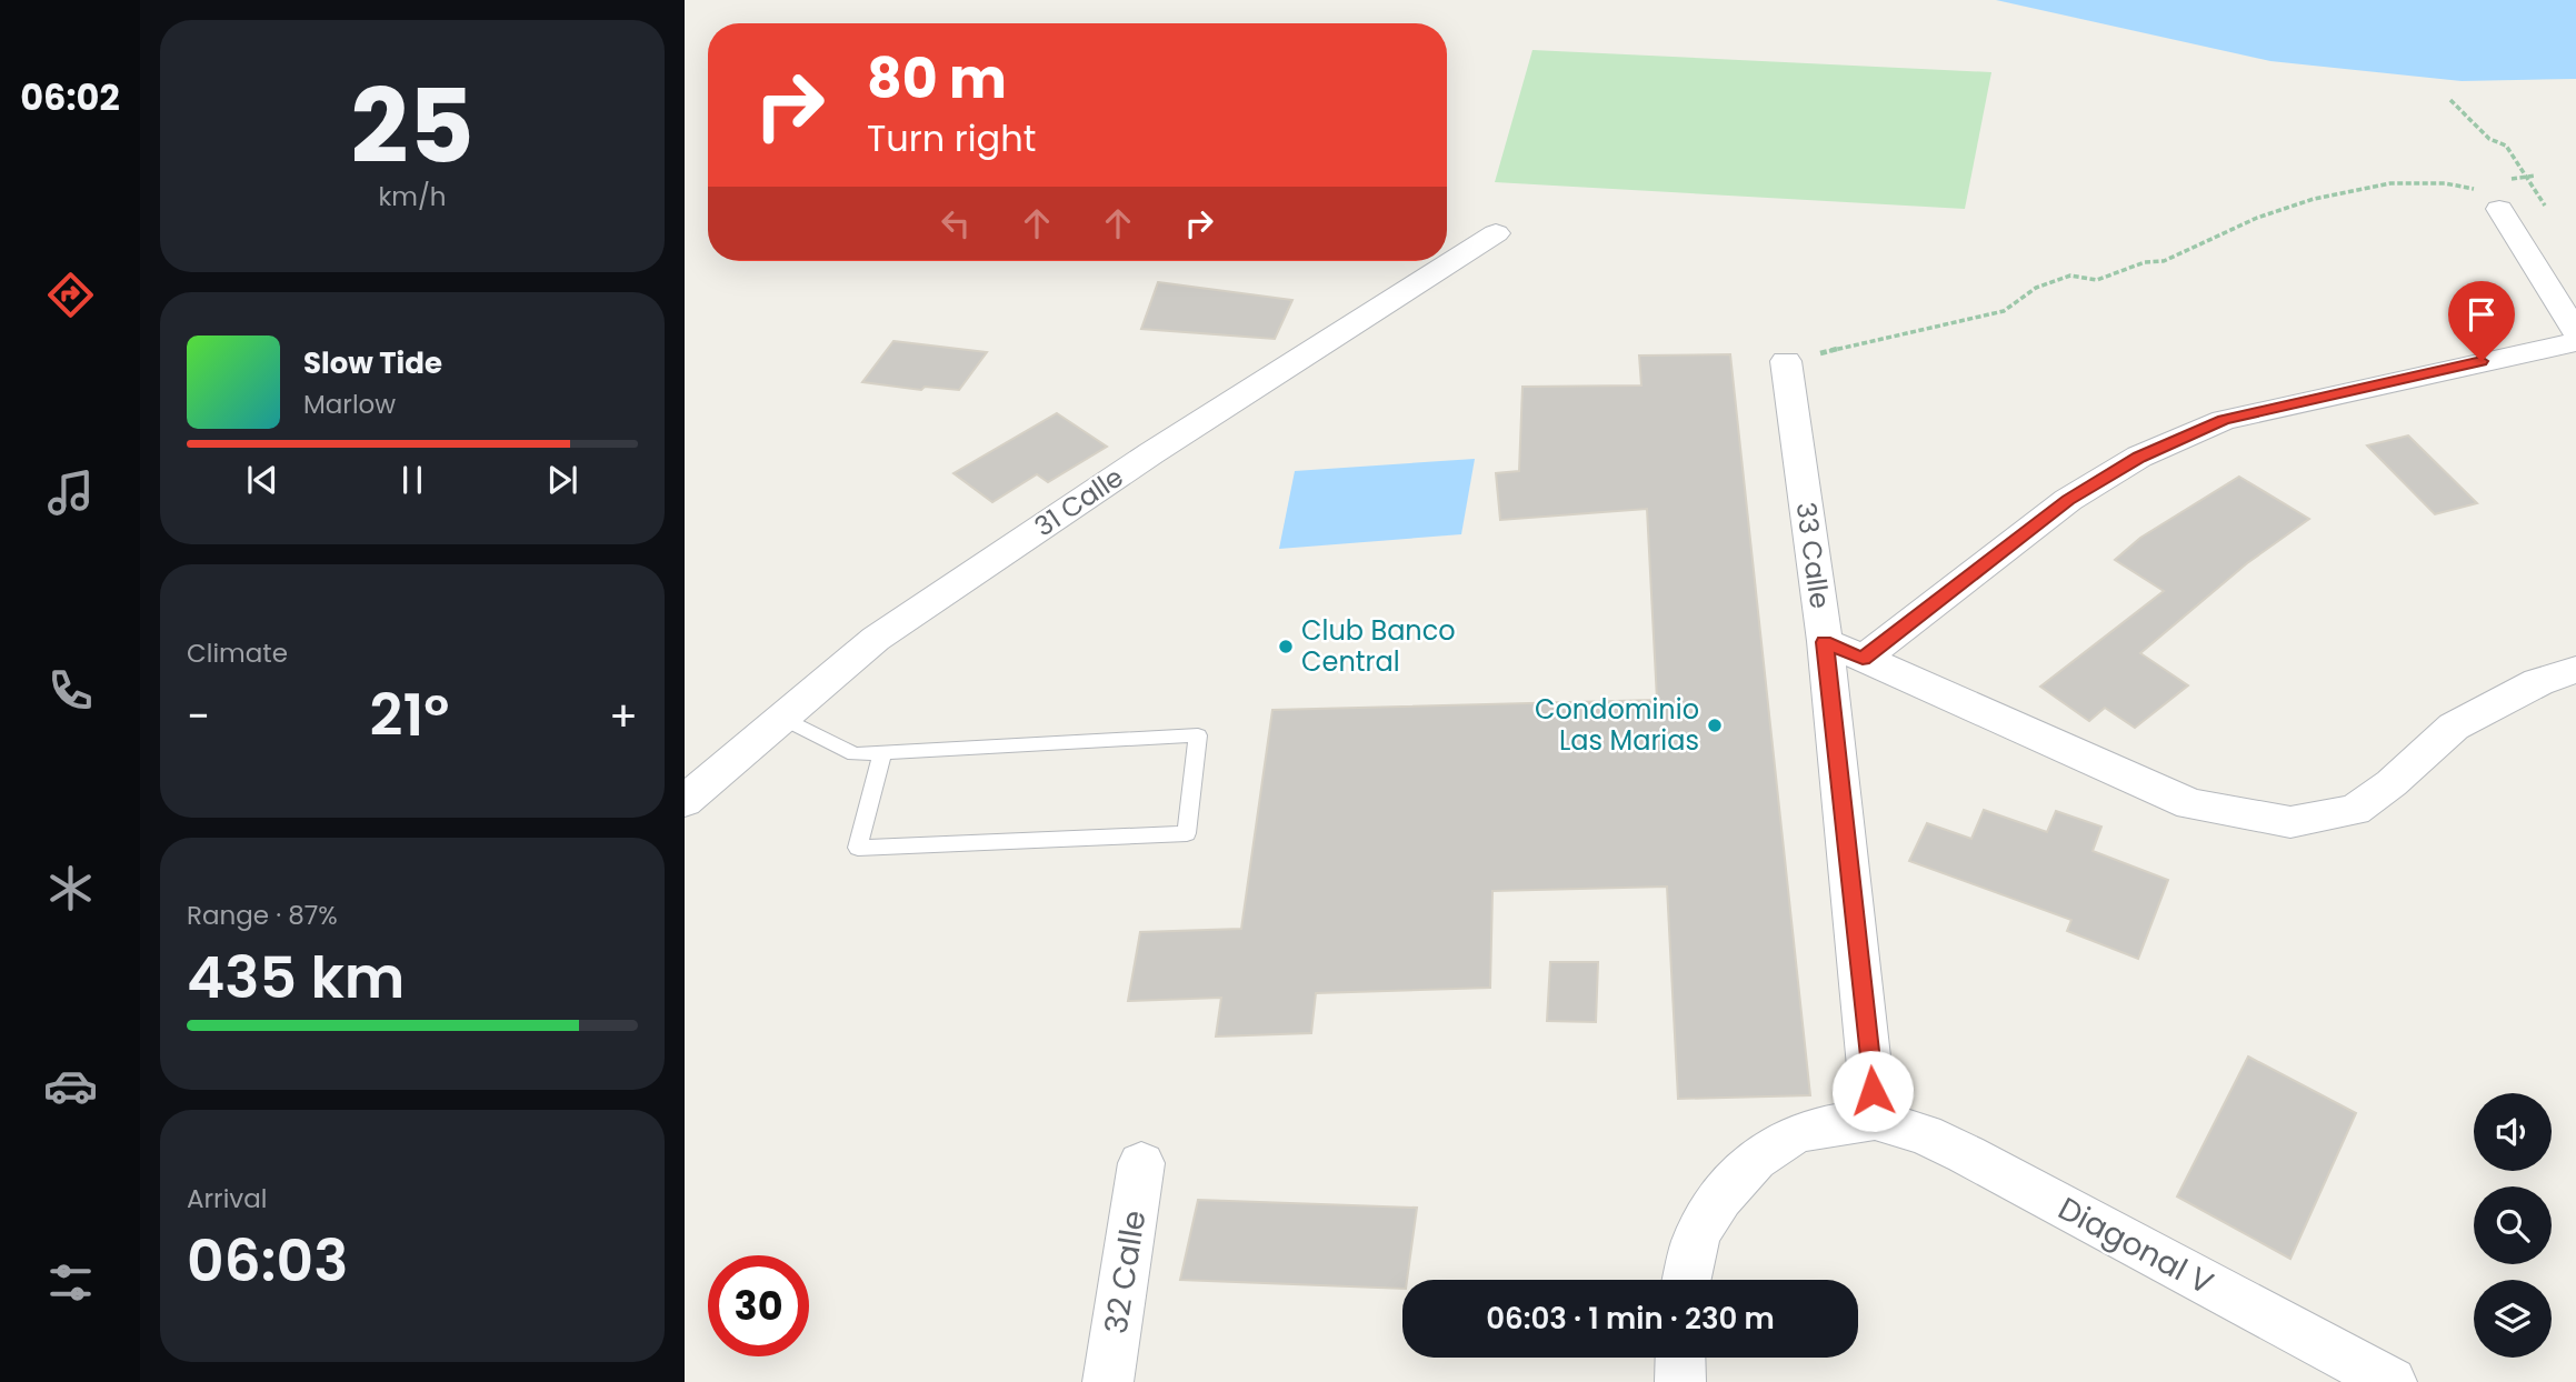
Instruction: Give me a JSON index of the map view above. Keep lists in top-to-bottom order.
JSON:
{
  "streets": {
    "street": [
      "31 Calle",
      "33 Calle",
      "Diagonal V",
      "32 Calle"
    ]
  },
  "crossings": [
    ["33 Calle", "Diagonal V"]
  ],
  "places": ["Club Banco Central", "Condominio Las Marias"],
  "page": {
    "tabs": "06:02",
    "tile": [
      ["25", "km/h"],
      "Climate",
      ["Range · 87%", "435 km"],
      ["Arrival", "06:03"]
    ],
    "turn": ["80 m", "Turn right"],
    "song": ["Slow Tide", "Marlow"],
    "heat": ["−", "21°", "+"],
    "limit": "30",
    "trip": "06:03 · 1 min · 230 m"
  }
}
